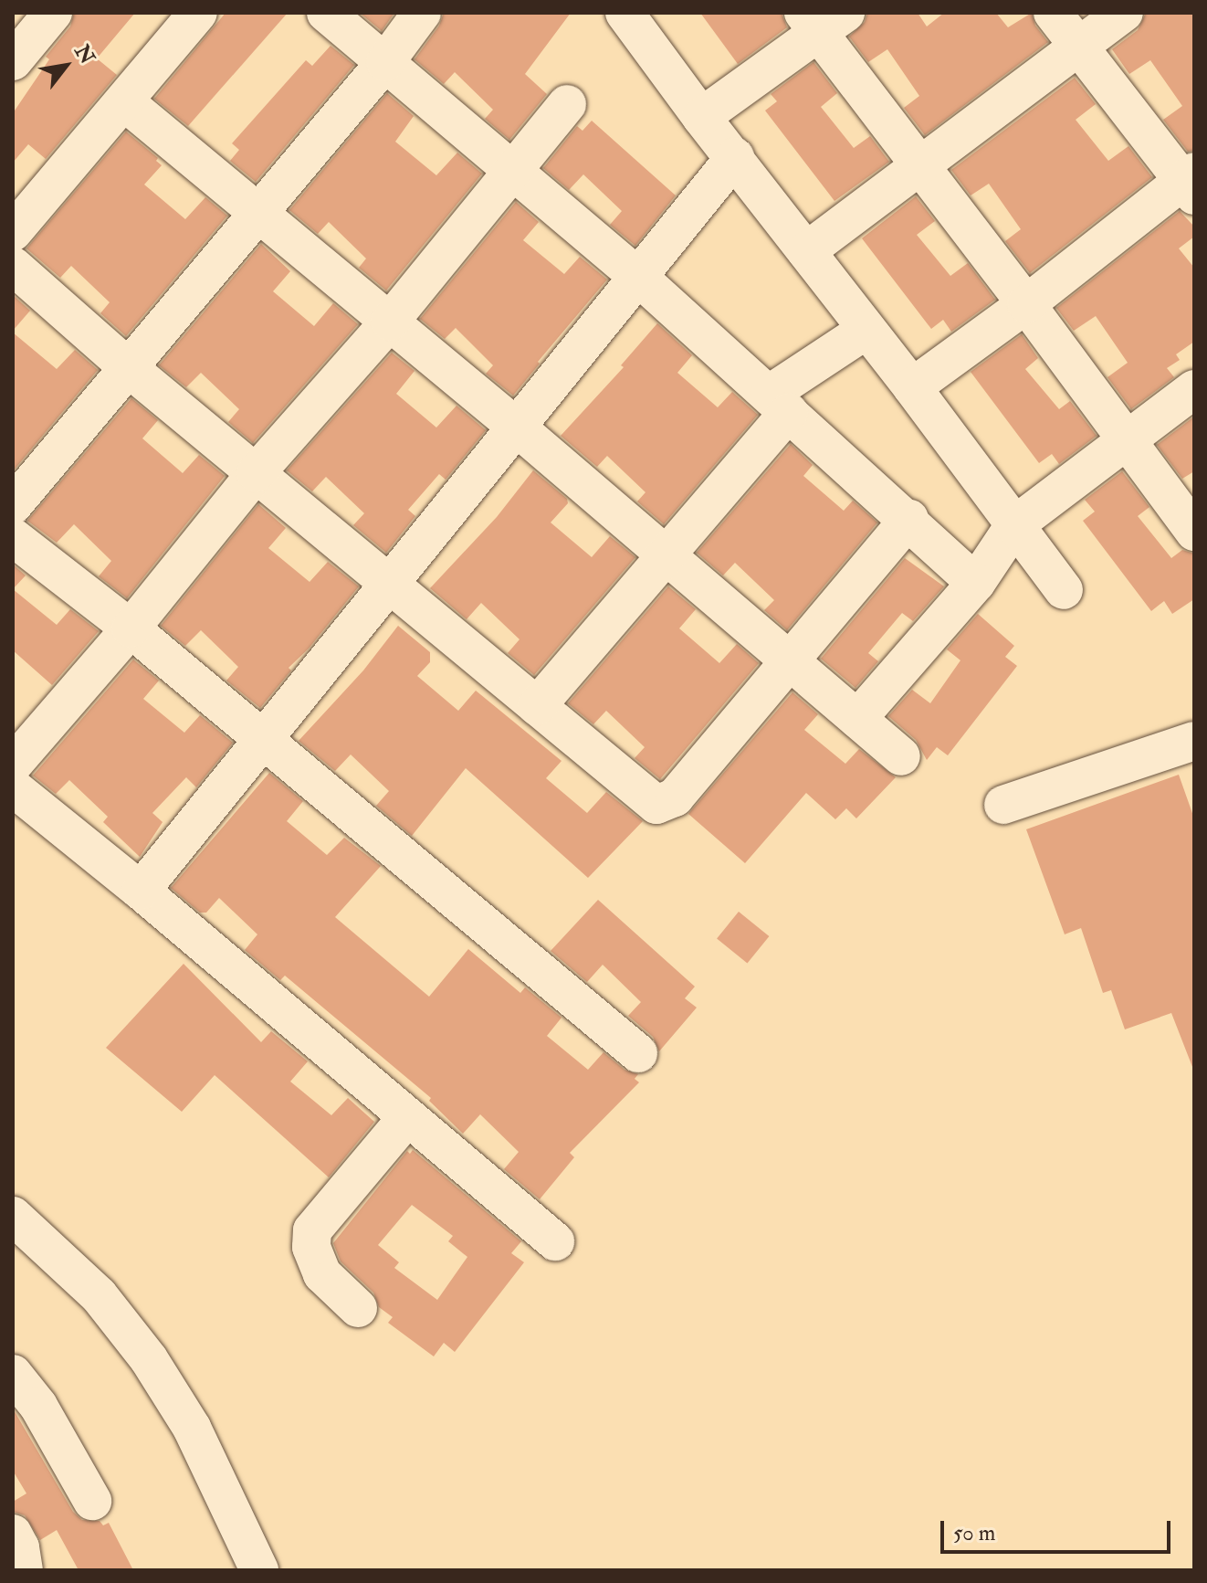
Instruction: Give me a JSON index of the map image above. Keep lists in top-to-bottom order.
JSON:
{
  "scale_bar": "50 m",
  "north": "top right"
}
